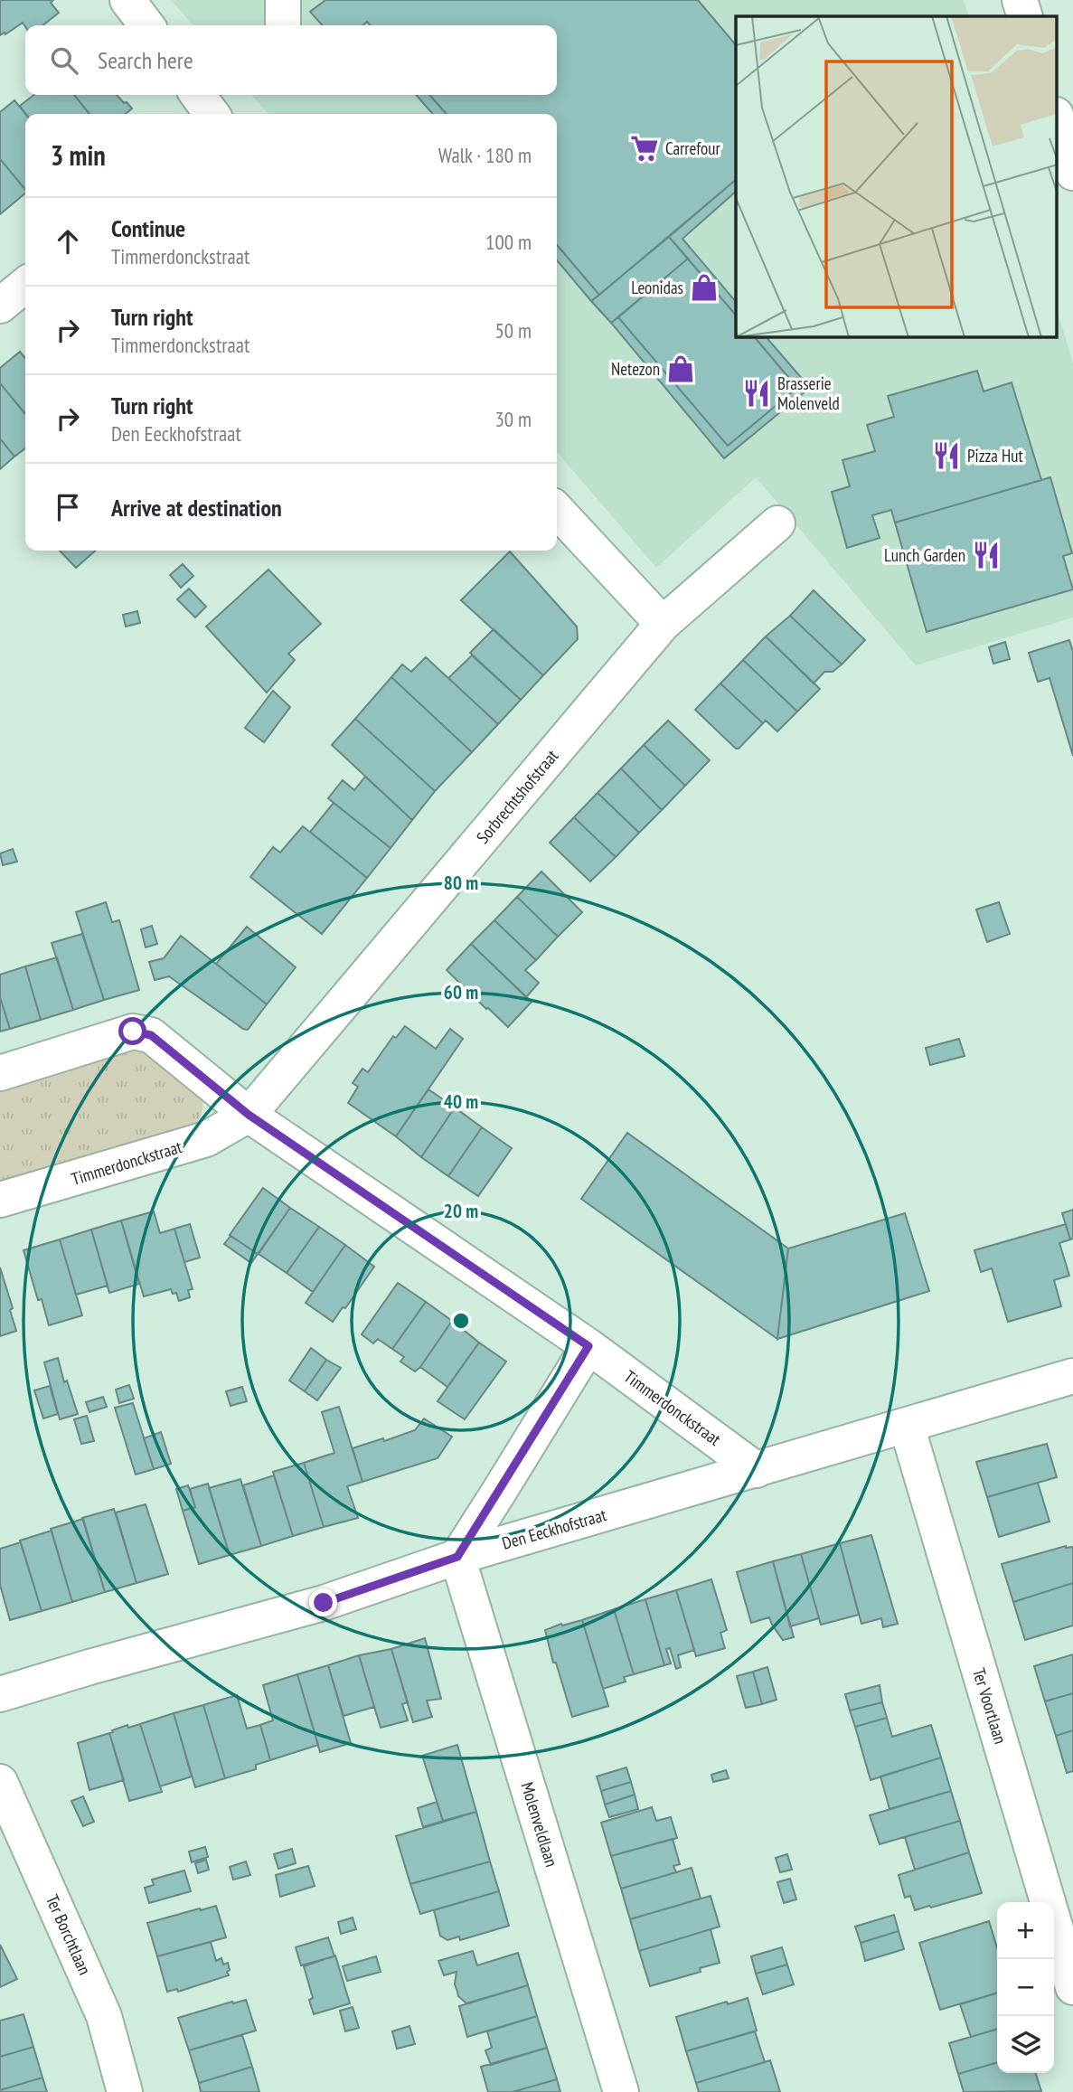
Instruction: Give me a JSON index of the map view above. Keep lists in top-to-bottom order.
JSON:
{
  "streets": {
    "street": [
      "Sorbrechtshofstraat",
      "Timmerdonckstraat",
      "Den Eeckhofstraat",
      "Ter Voortlaan",
      "Molenveldlaan",
      "Ter Borchtlaan"
    ]
  },
  "crossings": [
    ["Sorbrechtshofstraat", "Timmerdonckstraat"],
    ["Timmerdonckstraat", "Den Eeckhofstraat"],
    ["Den Eeckhofstraat", "Ter Voortlaan"],
    ["Den Eeckhofstraat", "Molenveldlaan"]
  ],
  "places": {
    "supermarket": ["Carrefour"],
    "shop": ["Leonidas", "Netezon"],
    "restaurant": ["Brasserie Molenveld", "Pizza Hut", "Lunch Garden"]
  },
  "page": {
    "search": "Search here",
    "heading": ["3 min", "Walk · 180 m"],
    "list": [
      ["Continue", "Timmerdonckstraat", "100 m"],
      ["Turn right", "Timmerdonckstraat", "50 m"],
      ["Turn right", "Den Eeckhofstraat", "30 m"],
      "Arrive at destination"
    ],
    "map_buttons": ["+", "−"]
  },
  "rings": [
    "80 m",
    "60 m",
    "40 m",
    "20 m"
  ]
}
